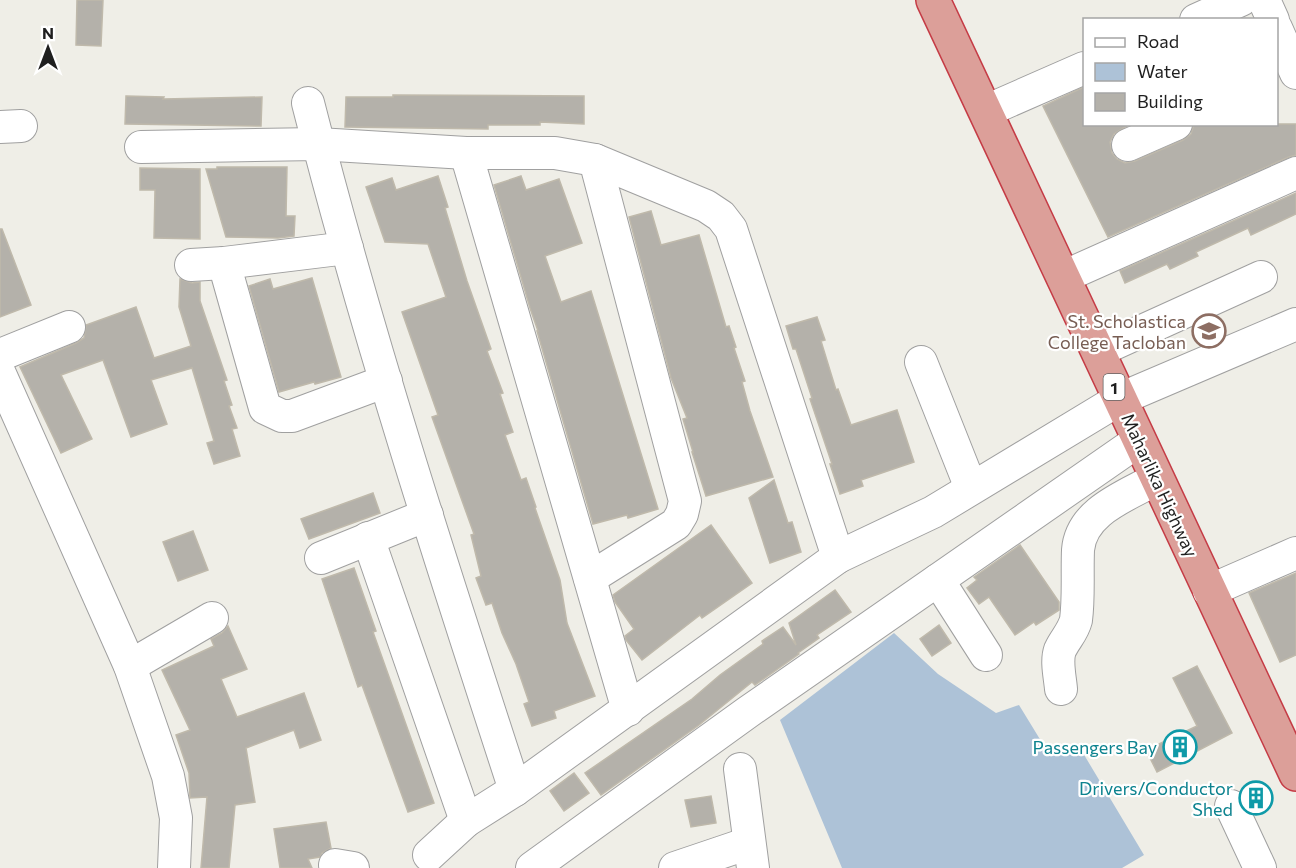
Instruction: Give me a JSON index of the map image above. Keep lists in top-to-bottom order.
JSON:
{
  "streets": {
    "highway": ["1", "Maharlika Highway"]
  },
  "places": {
    "school or university": ["St. Scholastica College Tacloban"],
    "building": ["Passengers Bay", "Drivers/Conductor Shed"]
  },
  "legend": ["Road", "Water", "Building"],
  "north": "top"
}
